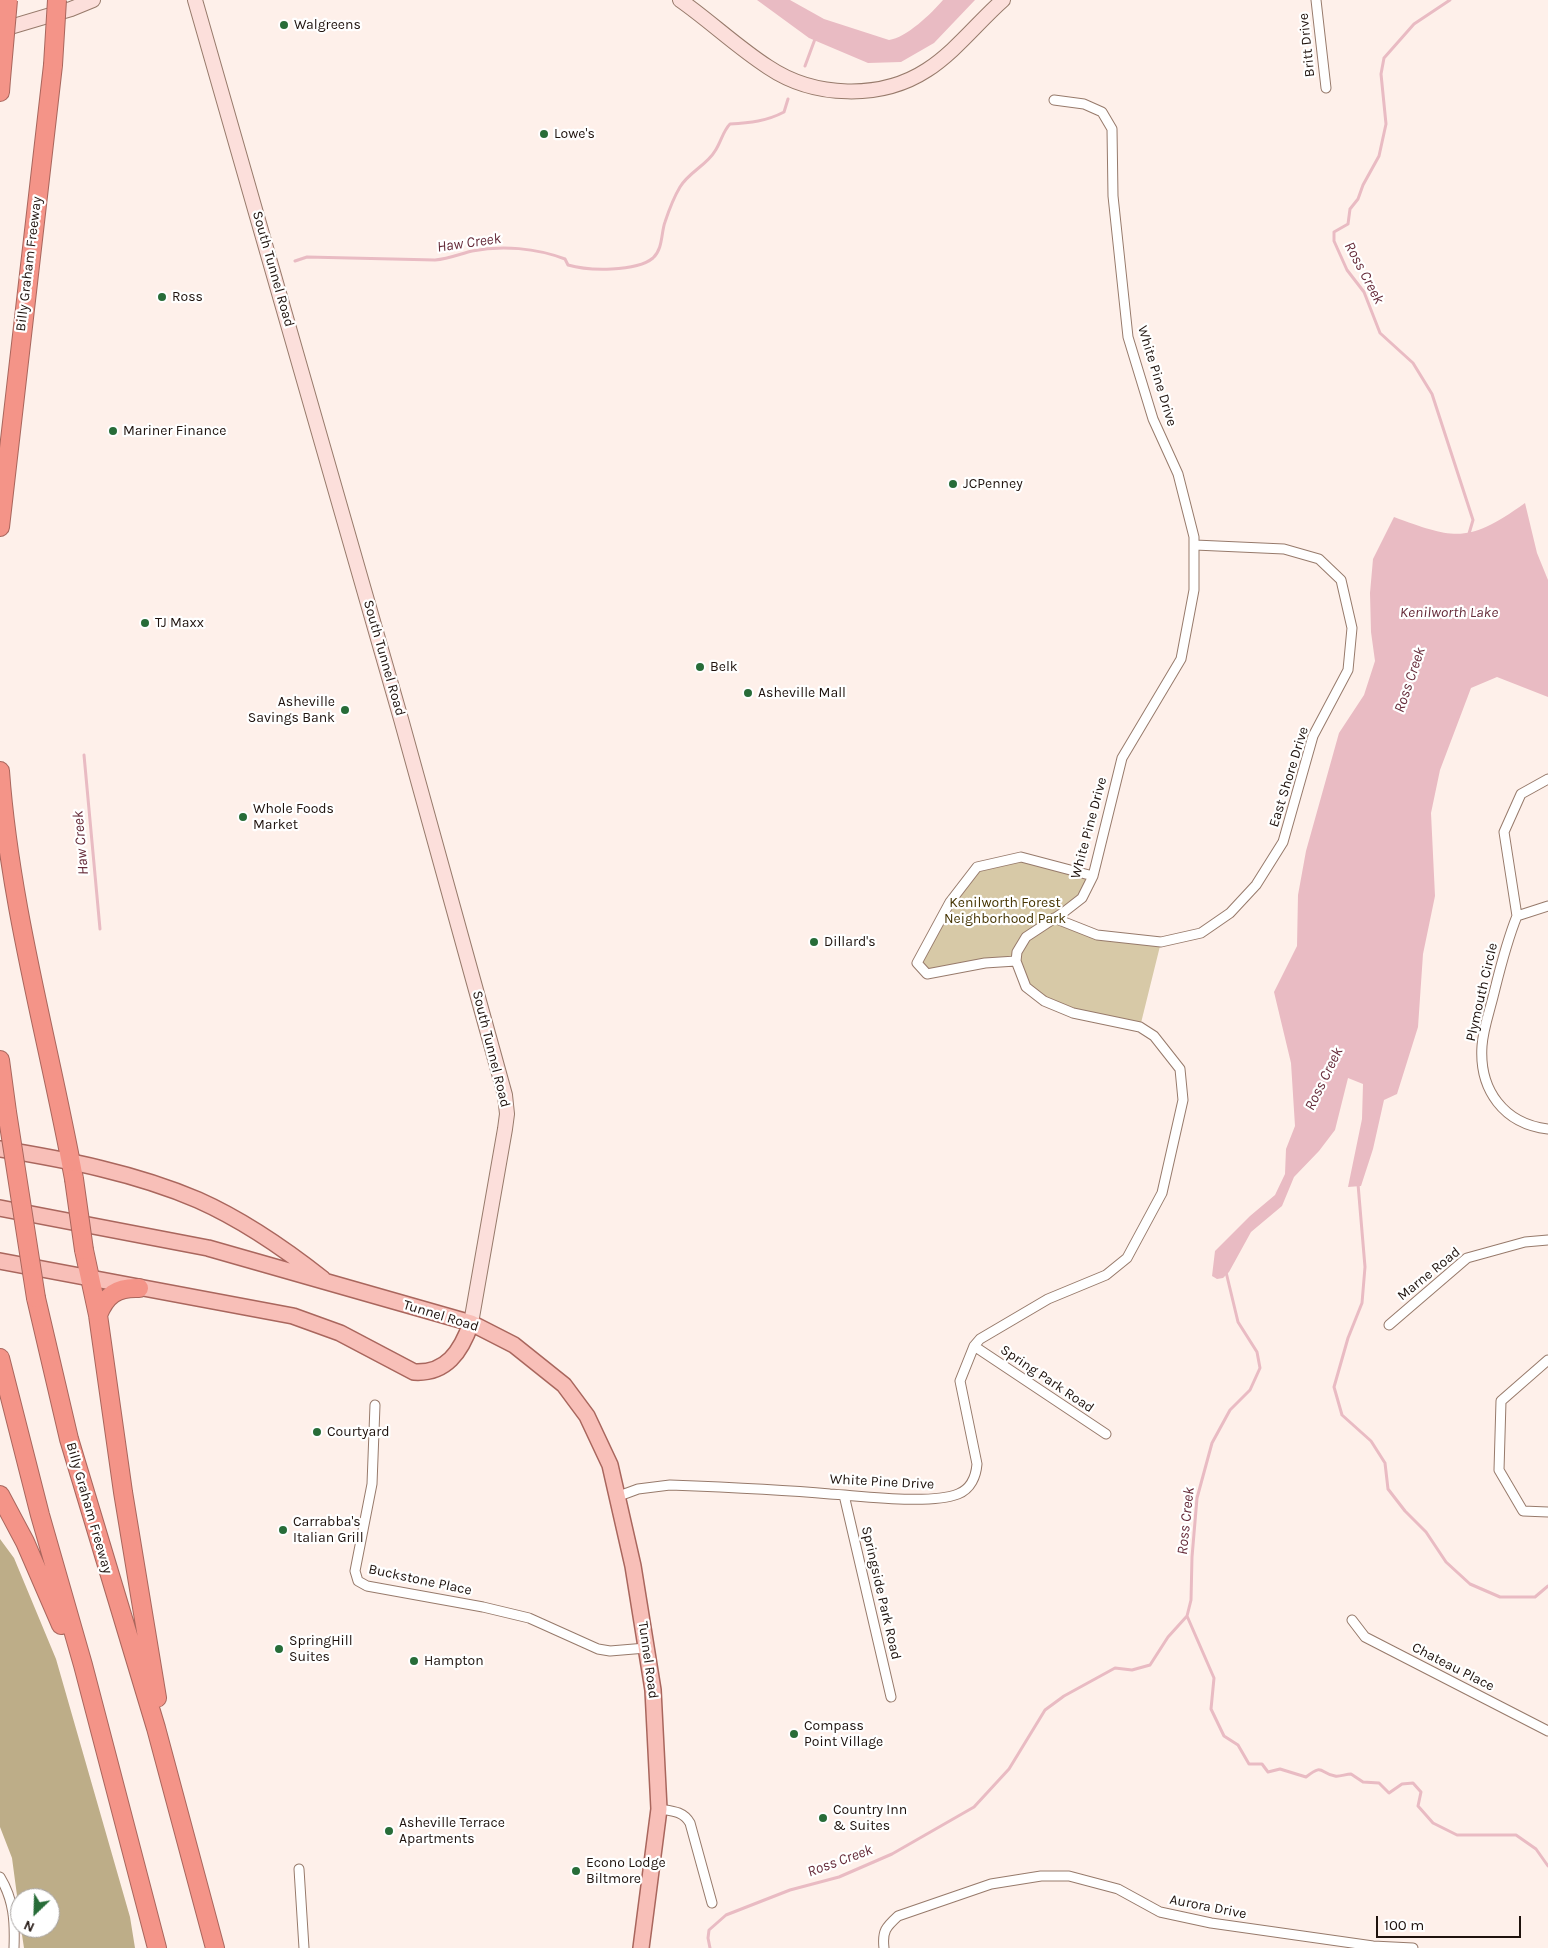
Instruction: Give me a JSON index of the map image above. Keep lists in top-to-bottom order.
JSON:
{
  "streets": {
    "highway": ["Billy Graham Freeway"],
    "main road": ["South Tunnel Road", "Tunnel Road"],
    "street": [
      "Britt Drive",
      "White Pine Drive",
      "East Shore Drive",
      "Plymouth Circle",
      "Marne Road",
      "Spring Park Road",
      "Buckstone Place",
      "Springside Park Road",
      "Chateau Place",
      "Aurora Drive"
    ]
  },
  "crossings": [
    ["South Tunnel Road", "Tunnel Road"],
    ["White Pine Drive", "East Shore Drive"],
    ["White Pine Drive", "Tunnel Road"],
    ["White Pine Drive", "Spring Park Road"],
    ["White Pine Drive", "Springside Park Road"],
    ["Tunnel Road", "Buckstone Place"]
  ],
  "water": ["Haw Creek", "Ross Creek", "Kenilworth Lake"],
  "parks": ["Kenilworth Forest Neighborhood Park"],
  "places": [
    "Walgreens",
    "Lowe's",
    "Ross",
    "Mariner Finance",
    "JCPenney",
    "TJ Maxx",
    "Belk",
    "Asheville Mall",
    "Asheville Savings Bank",
    "Whole Foods Market",
    "Dillard's",
    "Courtyard",
    "Carrabba's Italian Grill",
    "SpringHill Suites",
    "Hampton",
    "Compass Point Village",
    "Country Inn & Suites",
    "Asheville Terrace Apartments",
    "Econo Lodge Biltmore"
  ],
  "scale_bar": "100 m",
  "north": "bottom left"
}
